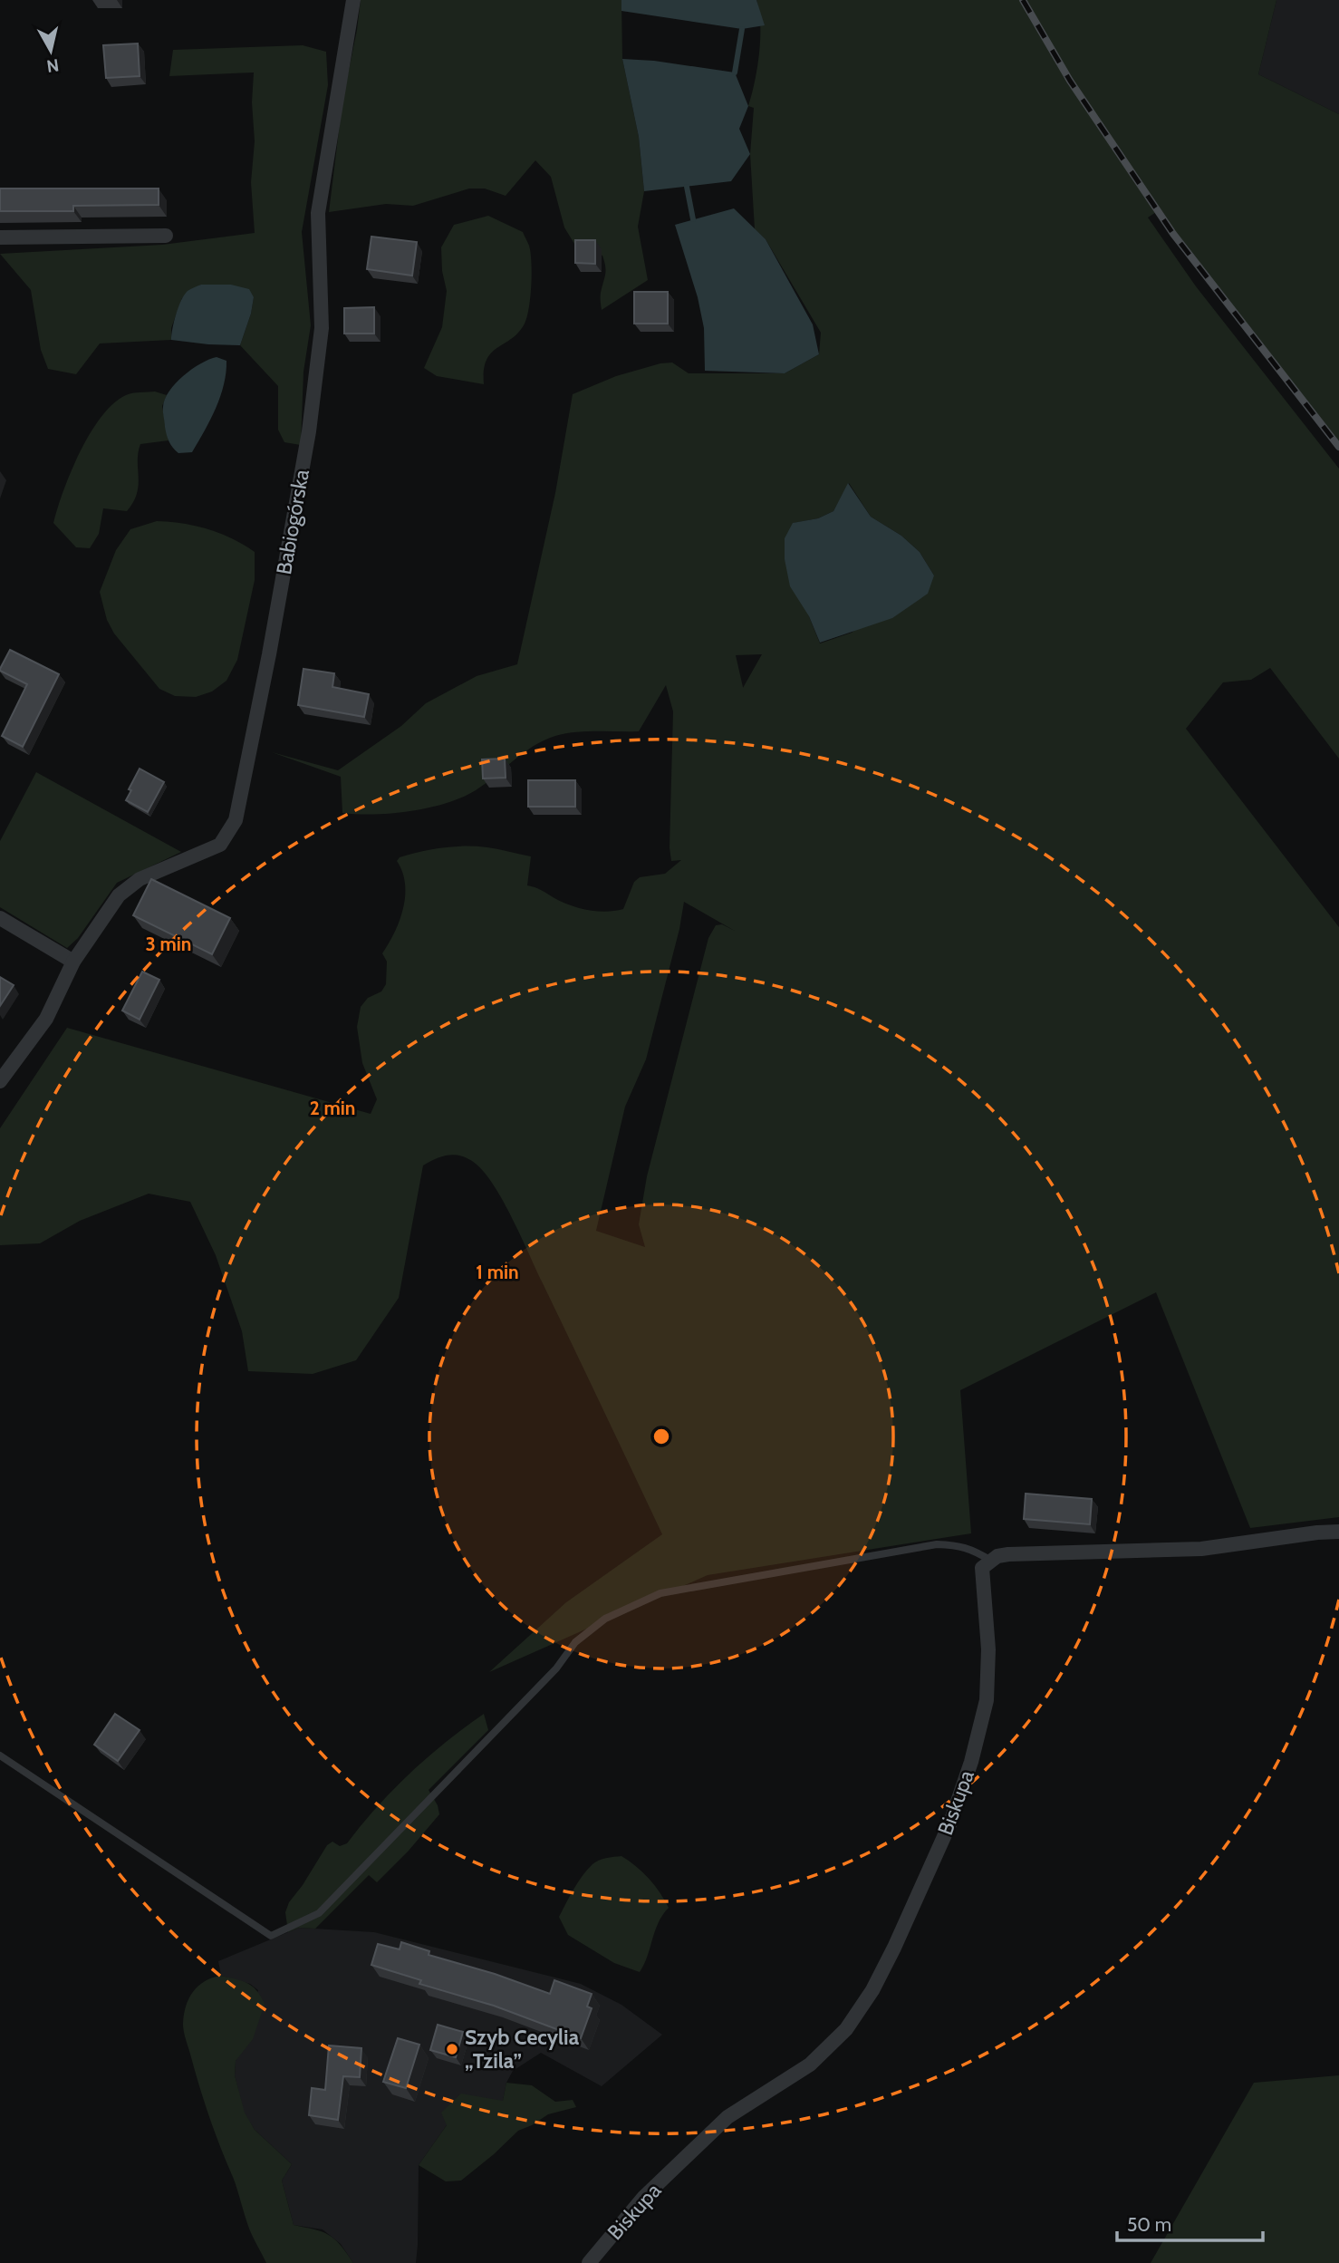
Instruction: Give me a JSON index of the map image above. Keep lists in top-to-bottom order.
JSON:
{
  "streets": {
    "street": ["Babiogórska", "Biskupa"]
  },
  "places": ["Szyb Cecylia „Tzila”"],
  "scale_bar": "50 m",
  "north": "bottom",
  "rings": ["3 min", "2 min", "1 min"]
}
